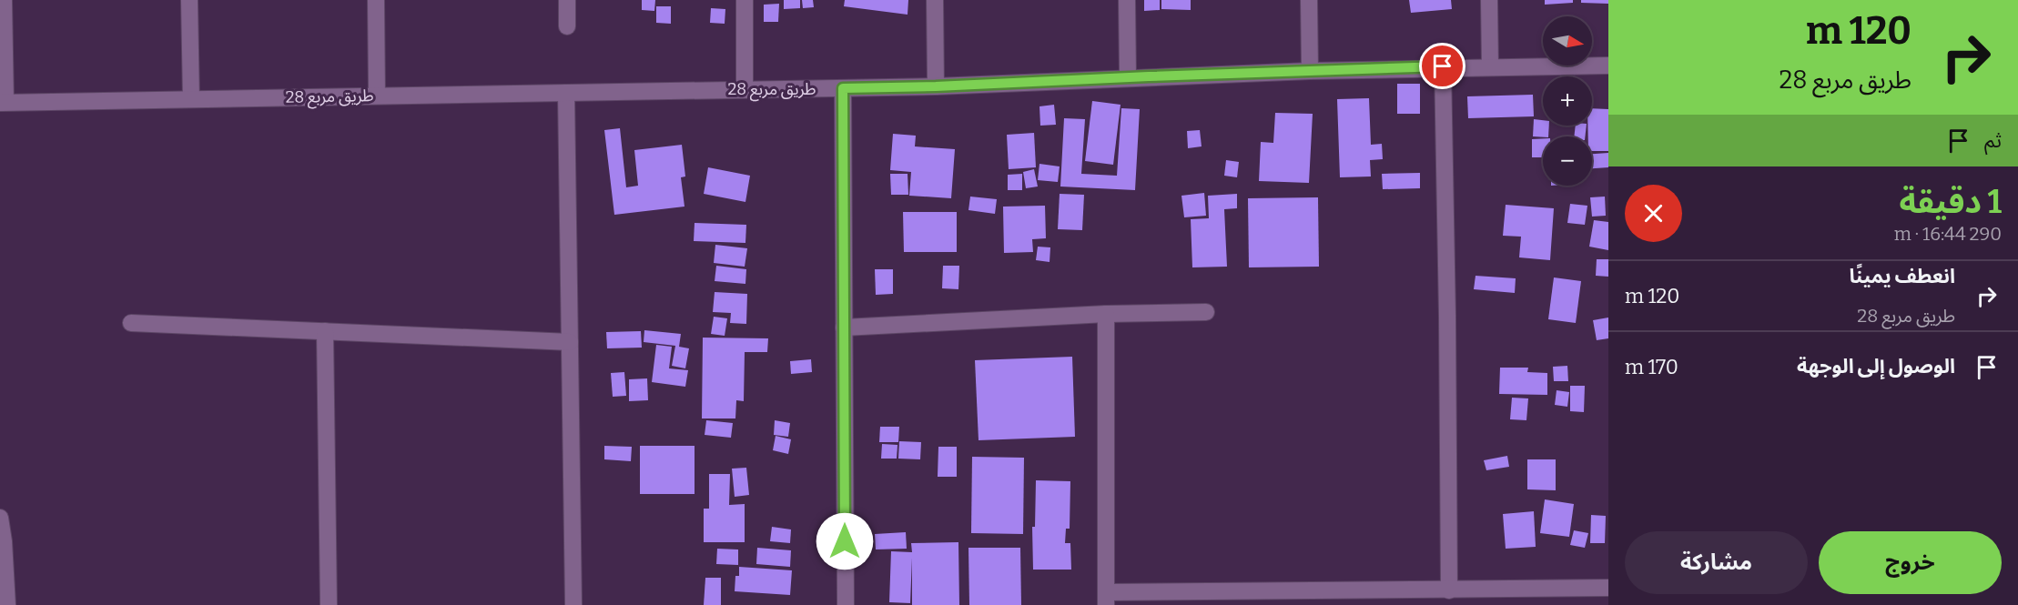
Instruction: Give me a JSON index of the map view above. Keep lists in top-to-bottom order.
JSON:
{
  "streets": {
    "street": ["طريق مربع 28"]
  },
  "north": "right",
  "page": {
    "turn": ["120 m", "طريق مربع 28"],
    "map_buttons": ["+", "−"],
    "then": "ثم",
    "heading": ["1 دقيقة", "290 m · 16:44"],
    "list": [
      {
        "name": "انعطف يمينًا",
        "note": "طريق مربع 28",
        "value": "120 m"
      },
      {
        "name": "الوصول إلى الوجهة",
        "value": "170 m"
      }
    ],
    "buttons": ["خروج", "مشاركة"]
  }
}
